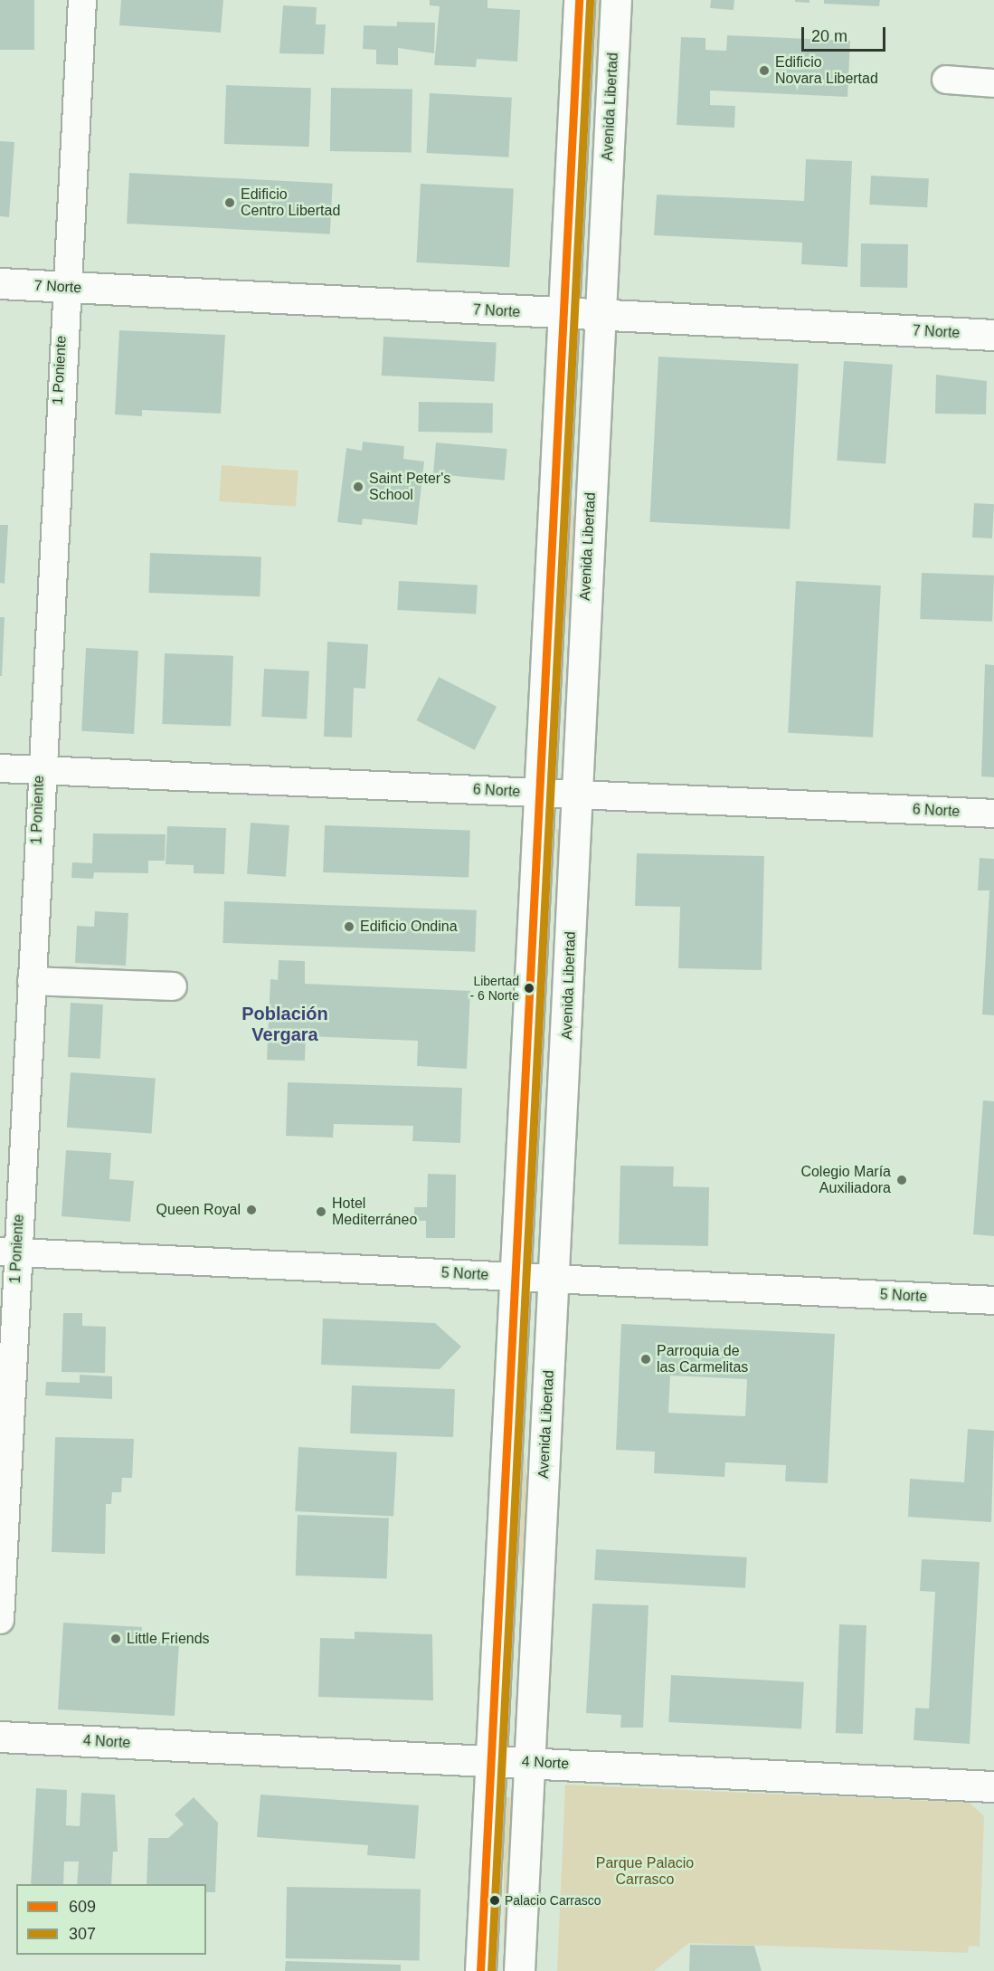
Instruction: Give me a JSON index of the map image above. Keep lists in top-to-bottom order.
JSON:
{
  "streets": {
    "main road": ["Avenida Libertad", "7 Norte", "4 Norte"],
    "street": ["1 Poniente", "6 Norte", "5 Norte"]
  },
  "crossings": [
    ["Avenida Libertad", "7 Norte"],
    ["Avenida Libertad", "6 Norte"],
    ["Avenida Libertad", "5 Norte"],
    ["Avenida Libertad", "4 Norte"],
    ["7 Norte", "1 Poniente"],
    ["1 Poniente", "6 Norte"],
    ["1 Poniente", "5 Norte"]
  ],
  "districts": ["Población Vergara"],
  "parks": ["Parque Palacio Carrasco"],
  "places": [
    "Edificio Novara Libertad",
    "Edificio Centro Libertad",
    "Saint Peter's School",
    "Edificio Ondina",
    "Libertad - 6 Norte",
    "Colegio María Auxiliadora",
    "Queen Royal",
    "Hotel Mediterráneo",
    "Parroquia de las Carmelitas",
    "Little Friends",
    "Palacio Carrasco"
  ],
  "lines": ["transit line 609", "transit line 307"],
  "legend": ["609", "307"],
  "scale_bar": "20 m"
}
